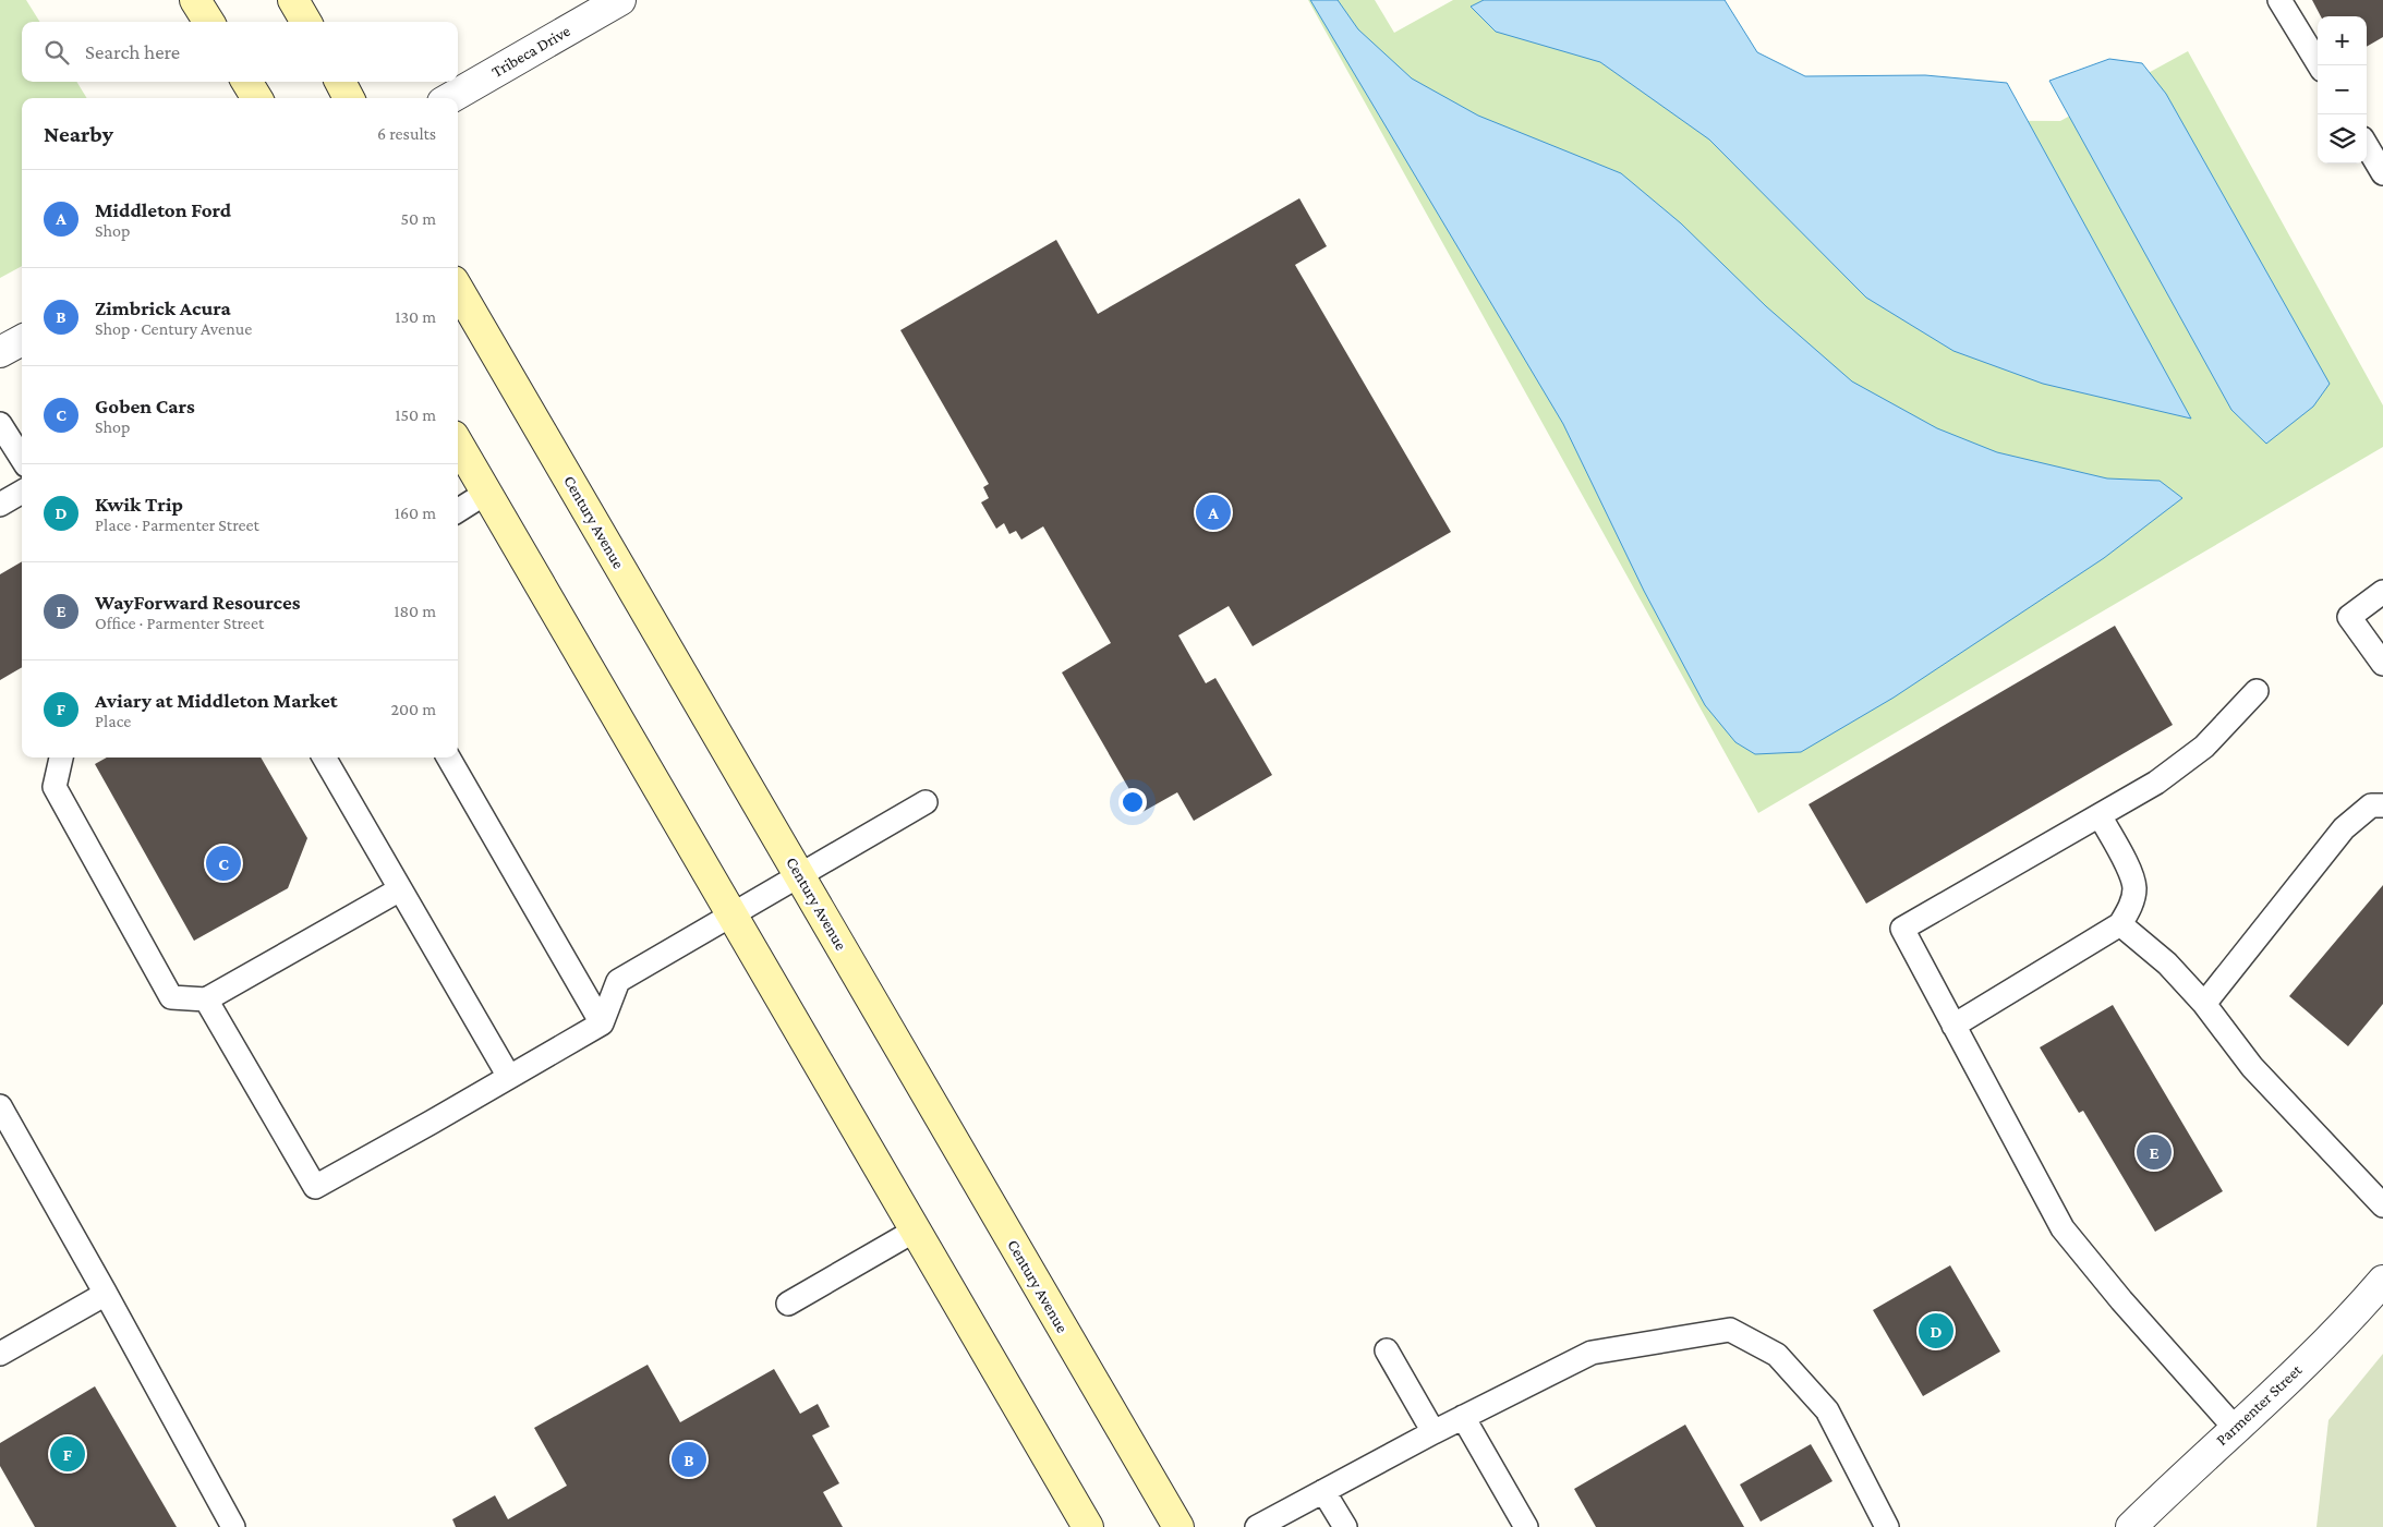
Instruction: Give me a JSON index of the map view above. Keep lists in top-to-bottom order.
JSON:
{
  "streets": {
    "main road": ["Century Avenue"],
    "street": ["Tribeca Drive", "Parmenter Street"]
  },
  "page": {
    "map_buttons": ["+", "−"],
    "search": "Search here",
    "heading": ["Nearby", "6 results"],
    "list": [
      {
        "mark": "A",
        "name": "Middleton Ford",
        "note": "Shop",
        "value": "50 m"
      },
      {
        "mark": "B",
        "name": "Zimbrick Acura",
        "note": "Shop · Century Avenue",
        "value": "130 m"
      },
      {
        "mark": "C",
        "name": "Goben Cars",
        "note": "Shop",
        "value": "150 m"
      },
      {
        "mark": "D",
        "name": "Kwik Trip",
        "note": "Place · Parmenter Street",
        "value": "160 m"
      },
      {
        "mark": "E",
        "name": "WayForward Resources",
        "note": "Office · Parmenter Street",
        "value": "180 m"
      },
      {
        "mark": "F",
        "name": "Aviary at Middleton Market",
        "note": "Place",
        "value": "200 m"
      }
    ],
    "pins": [
      "A",
      "C",
      "E",
      "D",
      "F",
      "B"
    ]
  }
}
